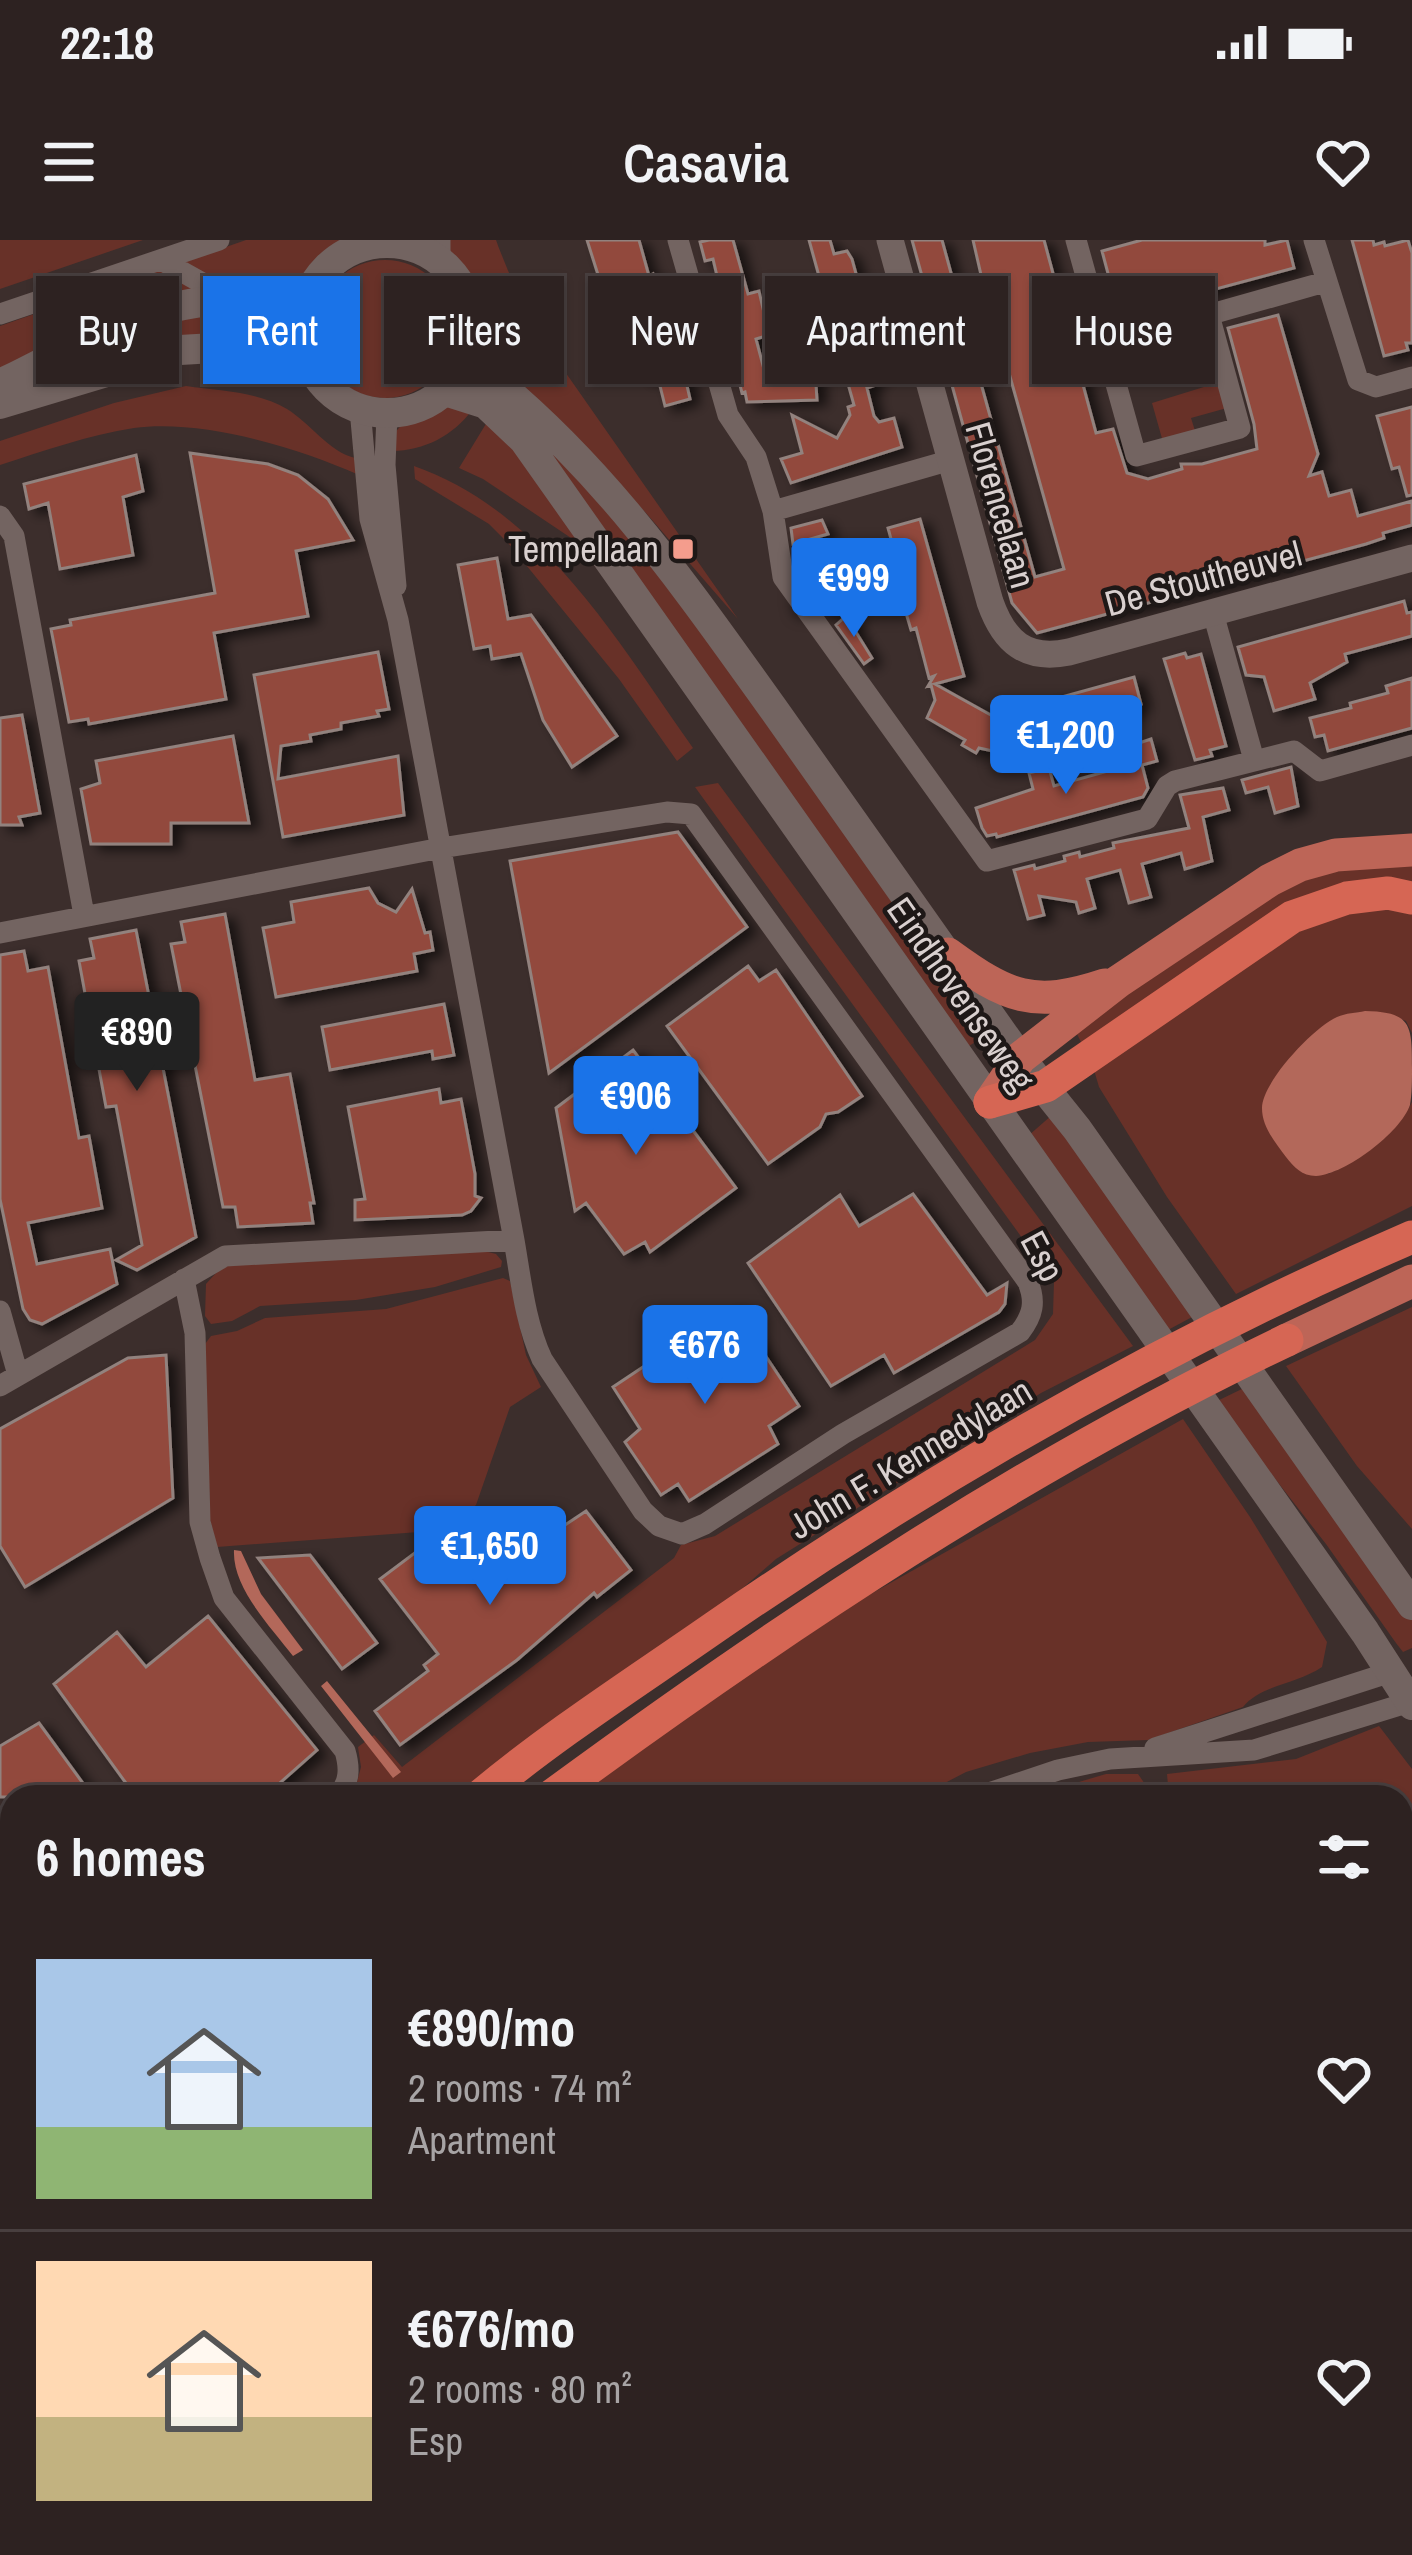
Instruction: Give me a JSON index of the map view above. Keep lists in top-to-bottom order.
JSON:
{
  "streets": {
    "highway": ["John F. Kennedylaan"],
    "main road": ["Eindhovenseweg"],
    "street": ["Florencelaan", "De Stoutheuvel", "Esp"]
  },
  "crossings": [
    ["Florencelaan", "De Stoutheuvel"]
  ],
  "places": {
    "transit": ["Tempellaan"]
  },
  "page": {
    "status": "22:18",
    "header": "Casavia",
    "chip": [
      "Buy",
      "Rent",
      "Filters",
      "New",
      "Apartment",
      "House"
    ],
    "price": [
      "€999",
      "€1,200",
      "€890",
      "€906",
      "€676",
      "€1,650"
    ],
    "heading": "6 homes",
    "list": [
      {
        "name": "€890/mo",
        "note": "2 rooms · 74 m² · Apartment"
      },
      {
        "name": "€676/mo",
        "note": "2 rooms · 80 m² · Esp"
      }
    ]
  }
}
